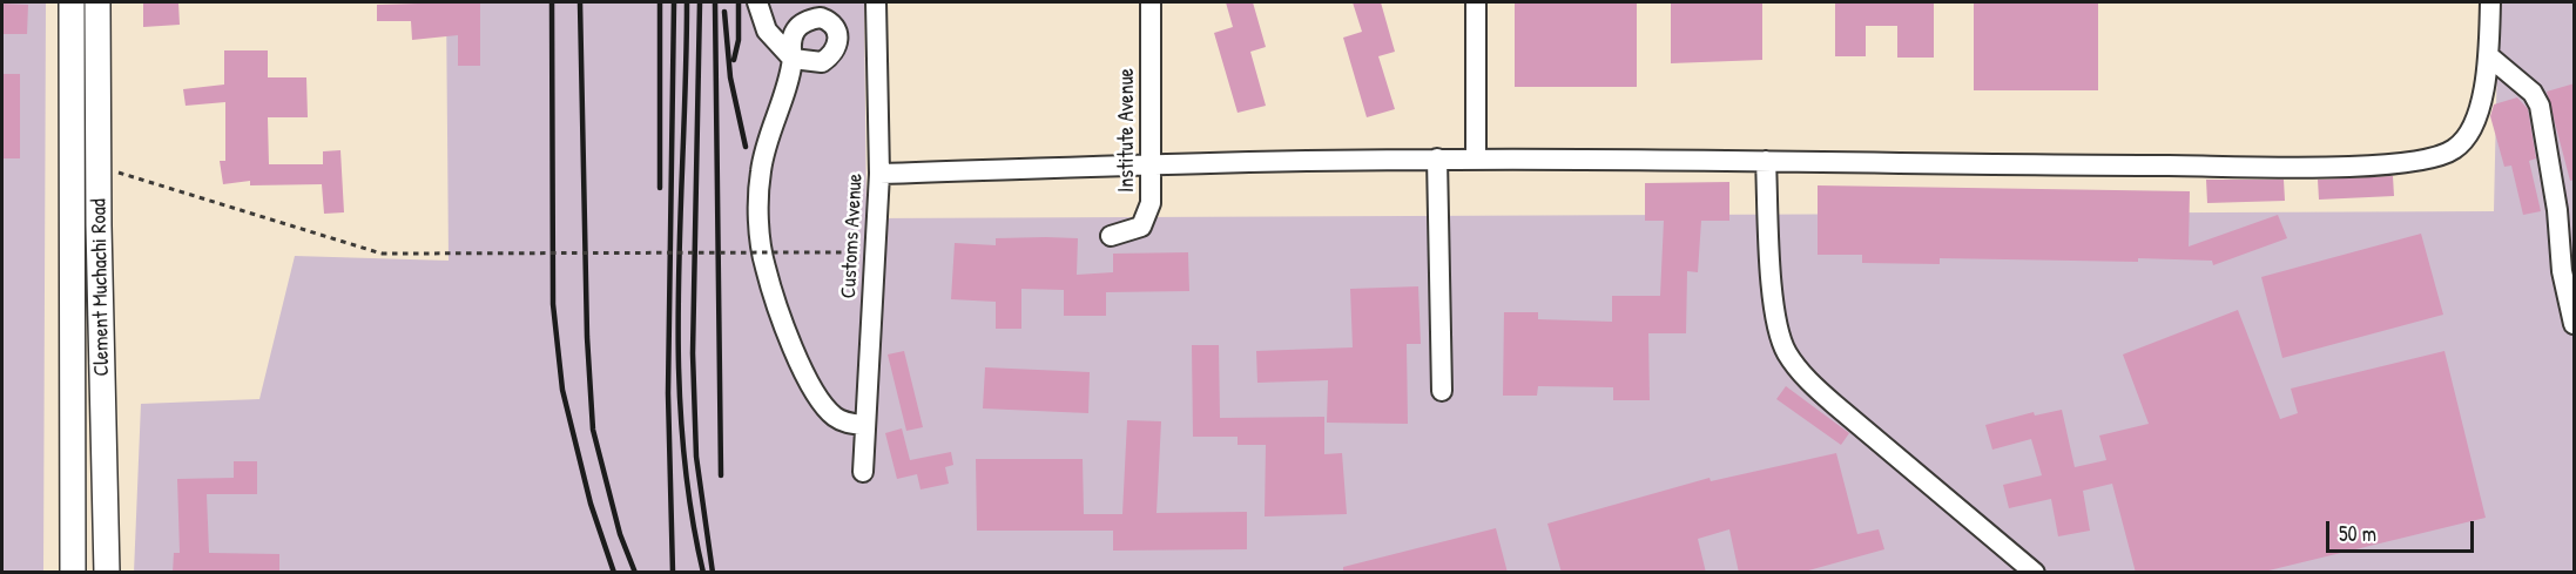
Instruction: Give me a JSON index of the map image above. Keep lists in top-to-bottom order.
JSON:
{
  "streets": {
    "main road": ["Clement Muchachi Road"],
    "street": ["Institute Avenue", "Customs Avenue"]
  },
  "scale_bar": "50 m"
}
